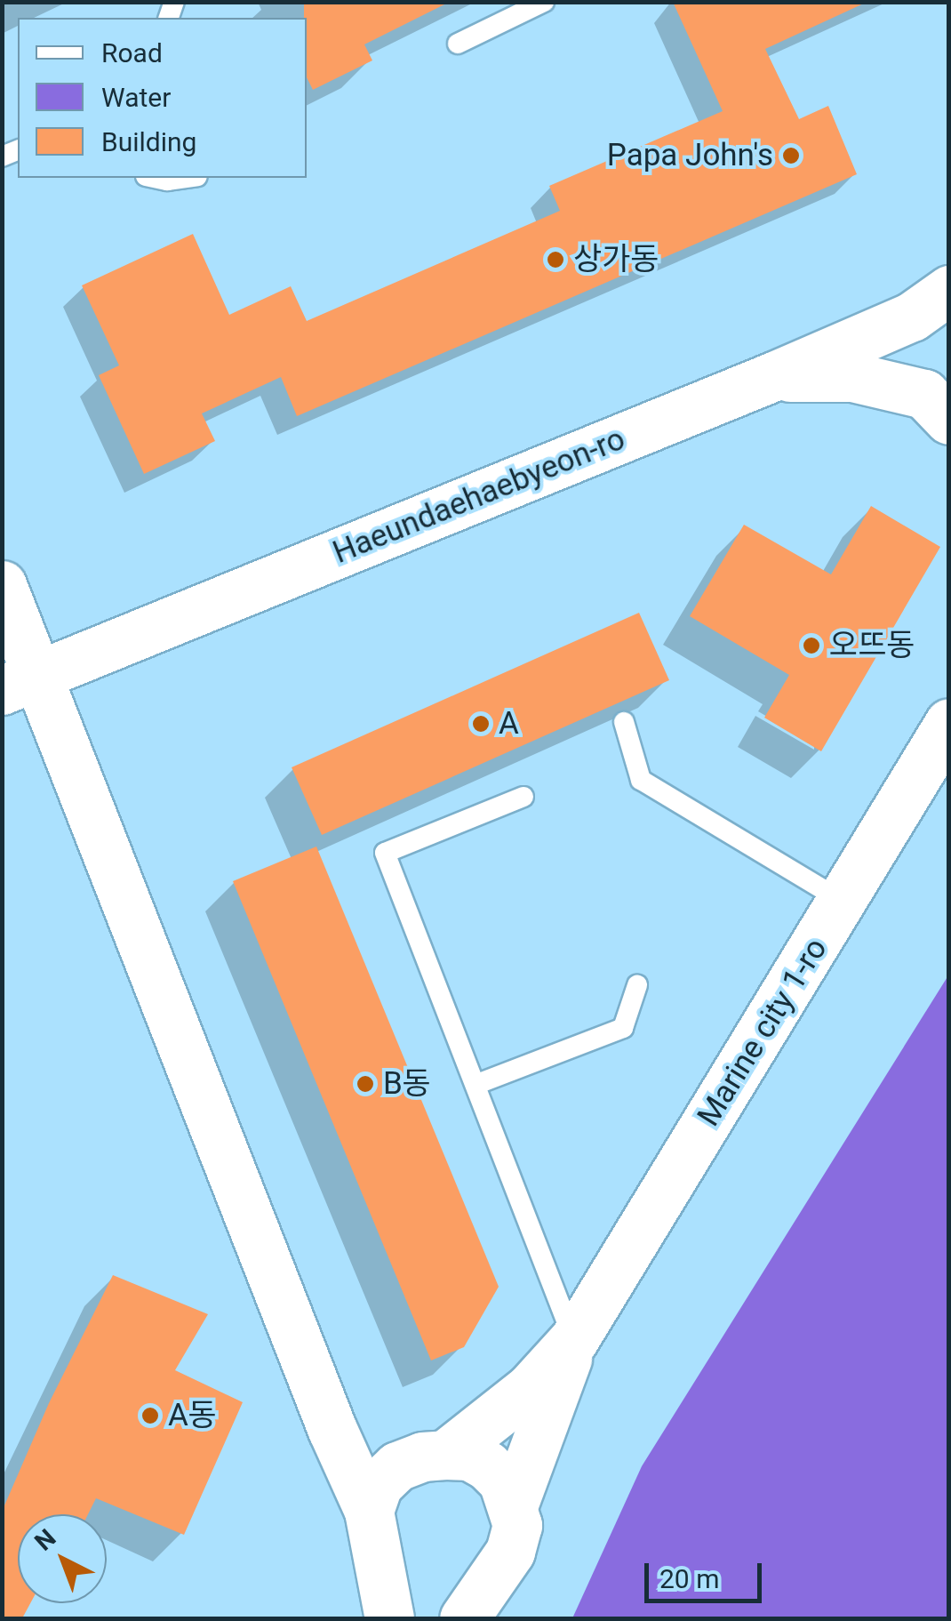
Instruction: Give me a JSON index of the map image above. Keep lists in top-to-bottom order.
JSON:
{
  "streets": {
    "main road": ["Haeundaehaebyeon-ro", "Marine city 1-ro"]
  },
  "places": [
    "Papa John's",
    "상가동",
    "오뜨동",
    "A",
    "B동",
    "A동"
  ],
  "legend": ["Road", "Water", "Building"],
  "scale_bar": "20 m",
  "north": "top left"
}
